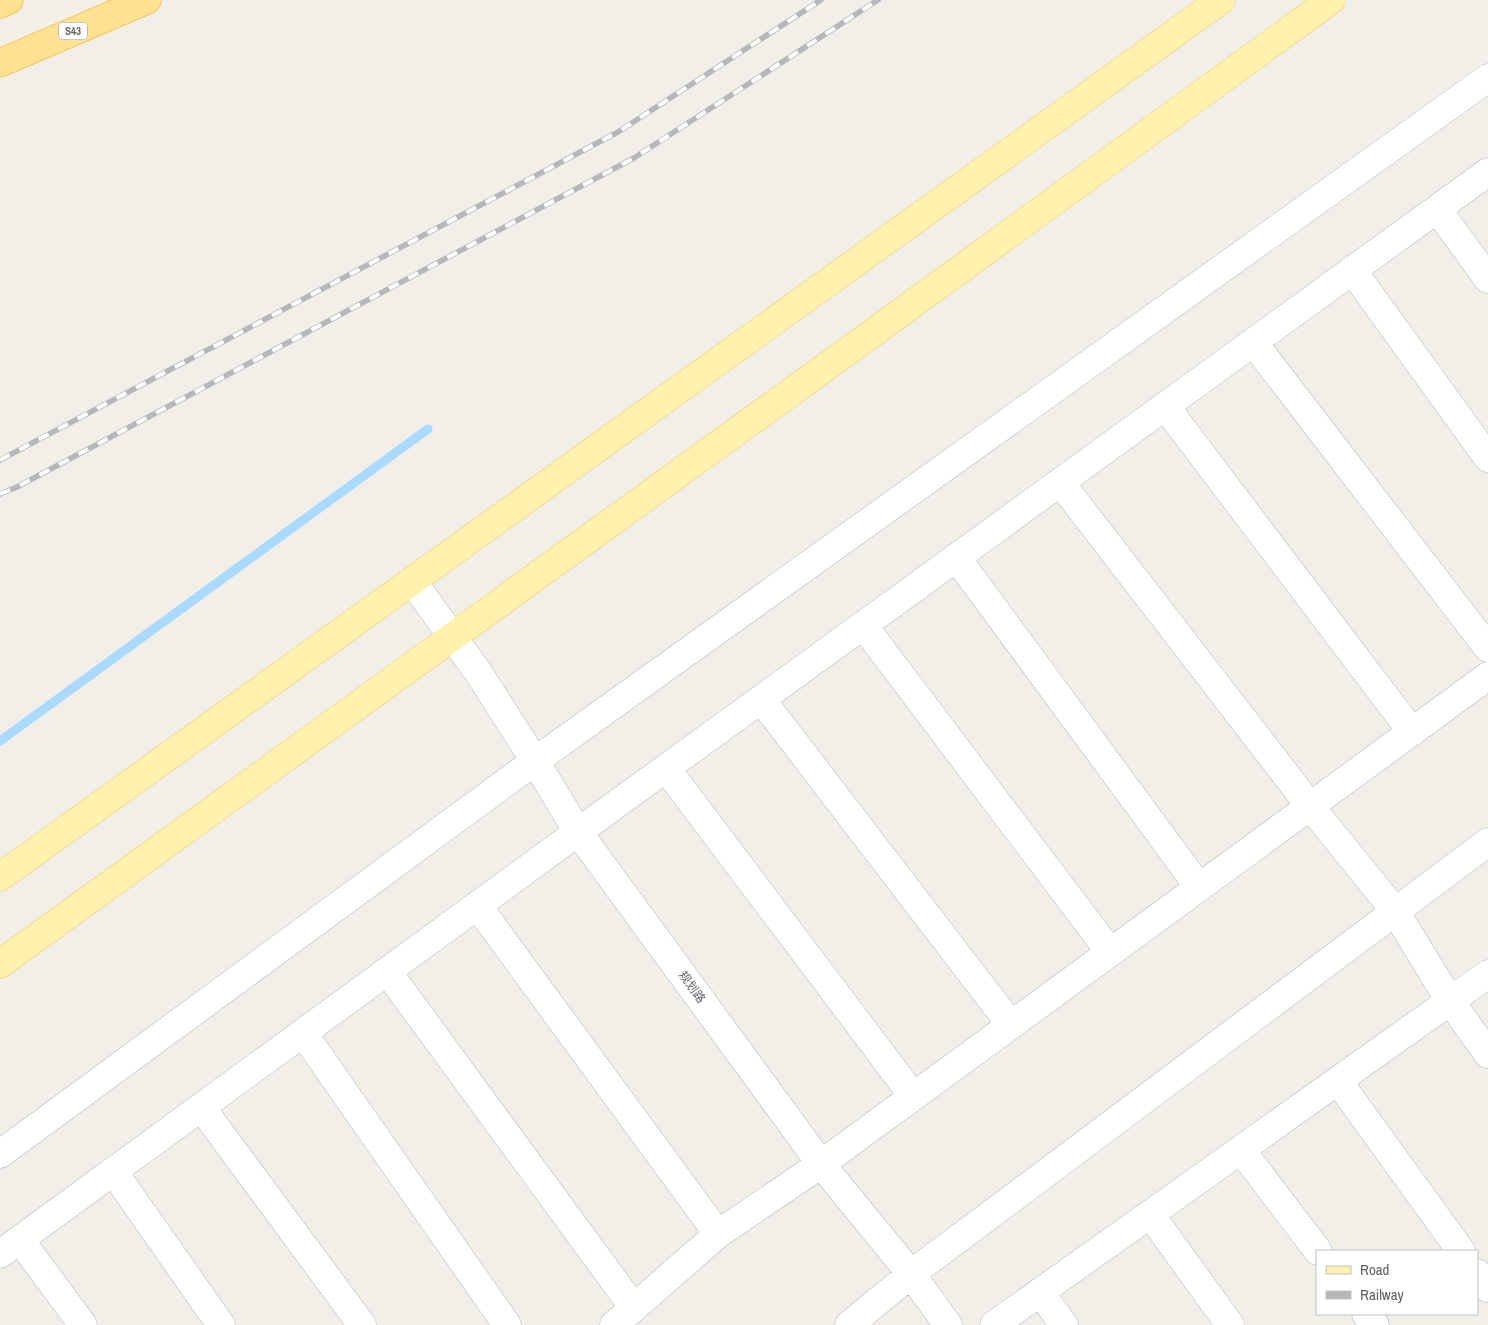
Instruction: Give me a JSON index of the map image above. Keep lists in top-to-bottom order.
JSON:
{
  "streets": {
    "highway": ["S43"],
    "street": ["规划路"]
  },
  "legend": ["Road", "Railway"]
}
